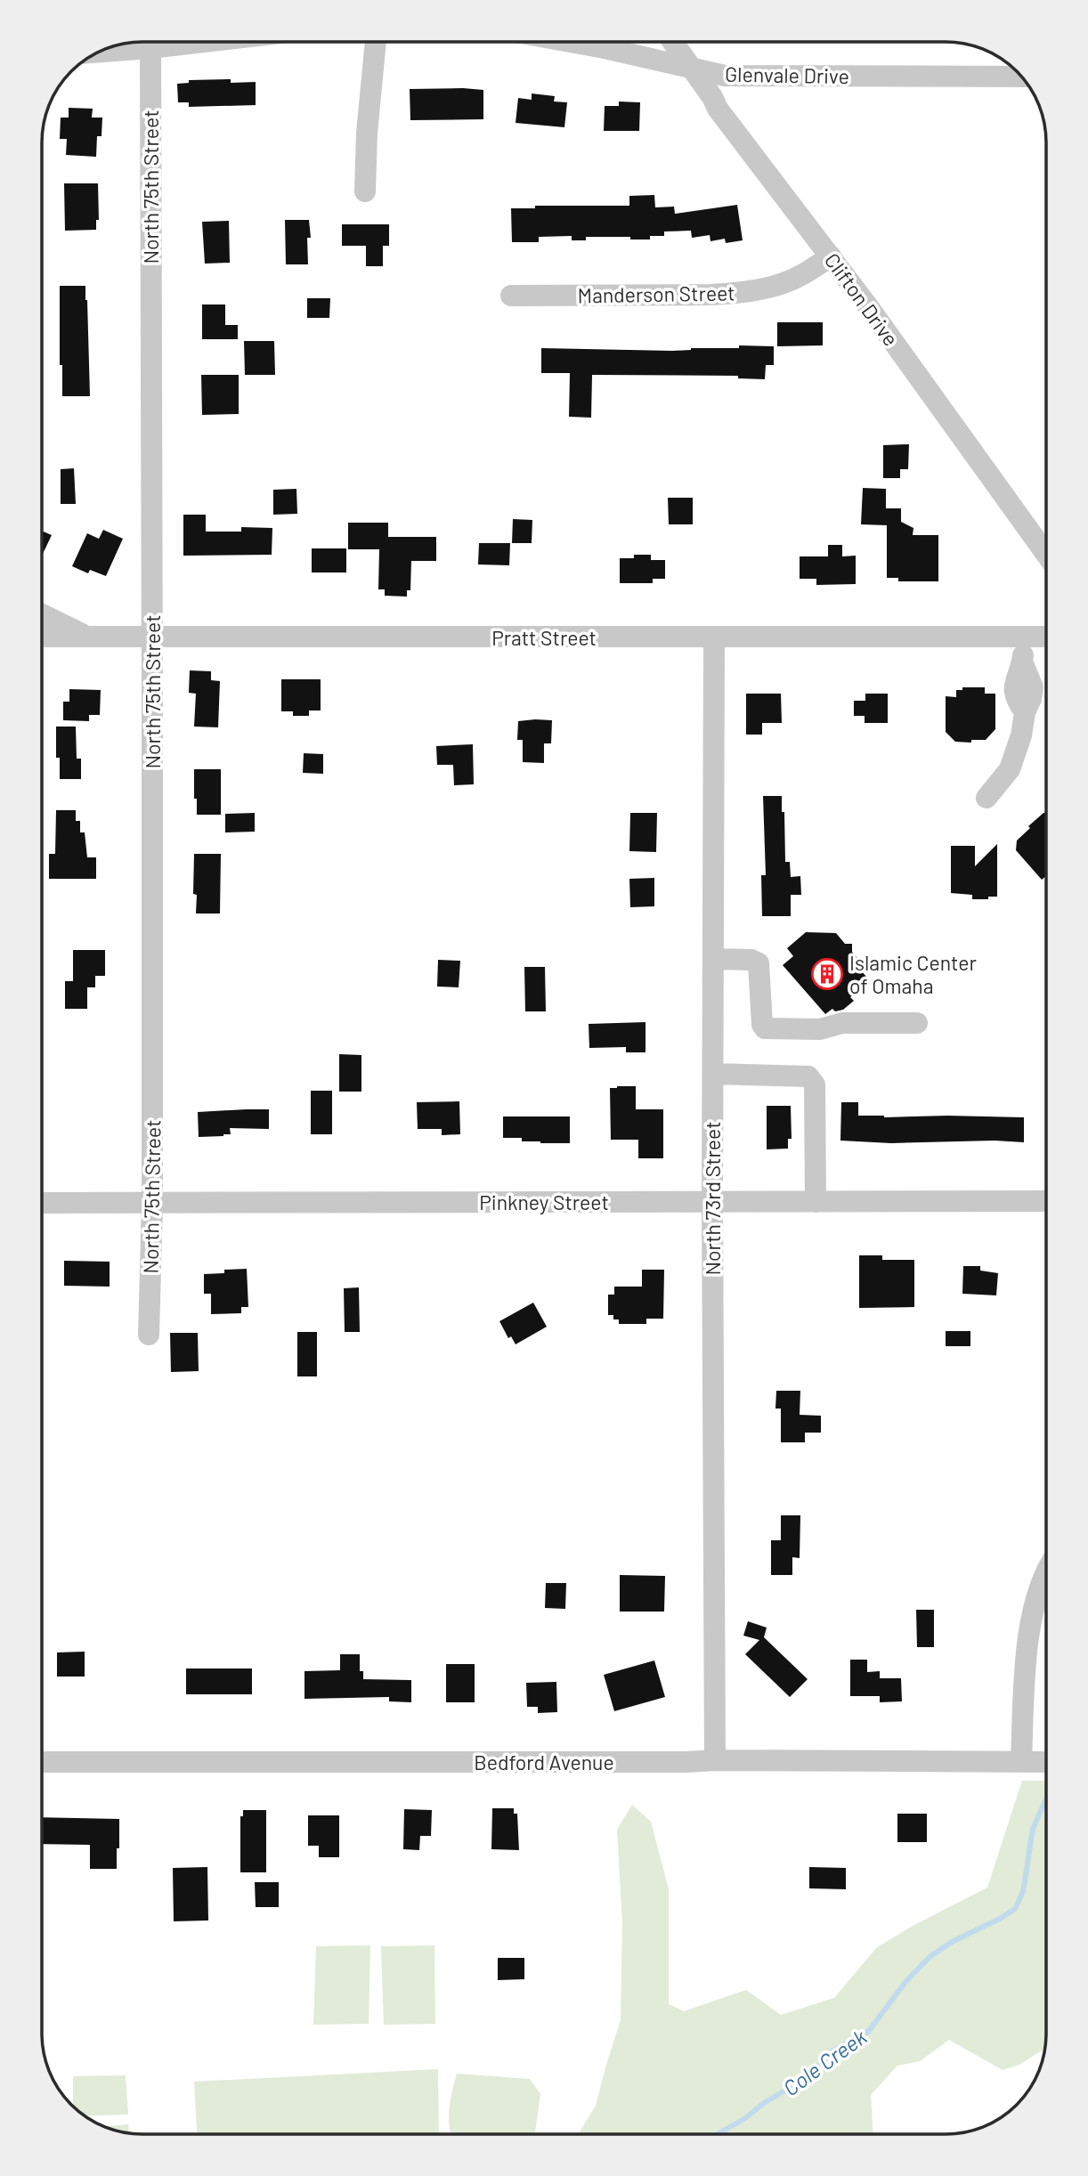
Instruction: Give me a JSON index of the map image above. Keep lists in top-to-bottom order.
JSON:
{
  "streets": {
    "street": [
      "Glenvale Drive",
      "North 75th Street",
      "Manderson Street",
      "Clifton Drive",
      "Pratt Street",
      "North 73rd Street",
      "Pinkney Street",
      "Bedford Avenue"
    ]
  },
  "crossings": [
    ["Glenvale Drive", "Clifton Drive"],
    ["North 75th Street", "Pratt Street"],
    ["North 75th Street", "Pinkney Street"],
    ["Manderson Street", "Clifton Drive"],
    ["Pratt Street", "North 73rd Street"],
    ["North 73rd Street", "Pinkney Street"],
    ["North 73rd Street", "Bedford Avenue"]
  ],
  "water": ["Cole Creek"],
  "places": {
    "building": ["Islamic Center of Omaha"]
  }
}
